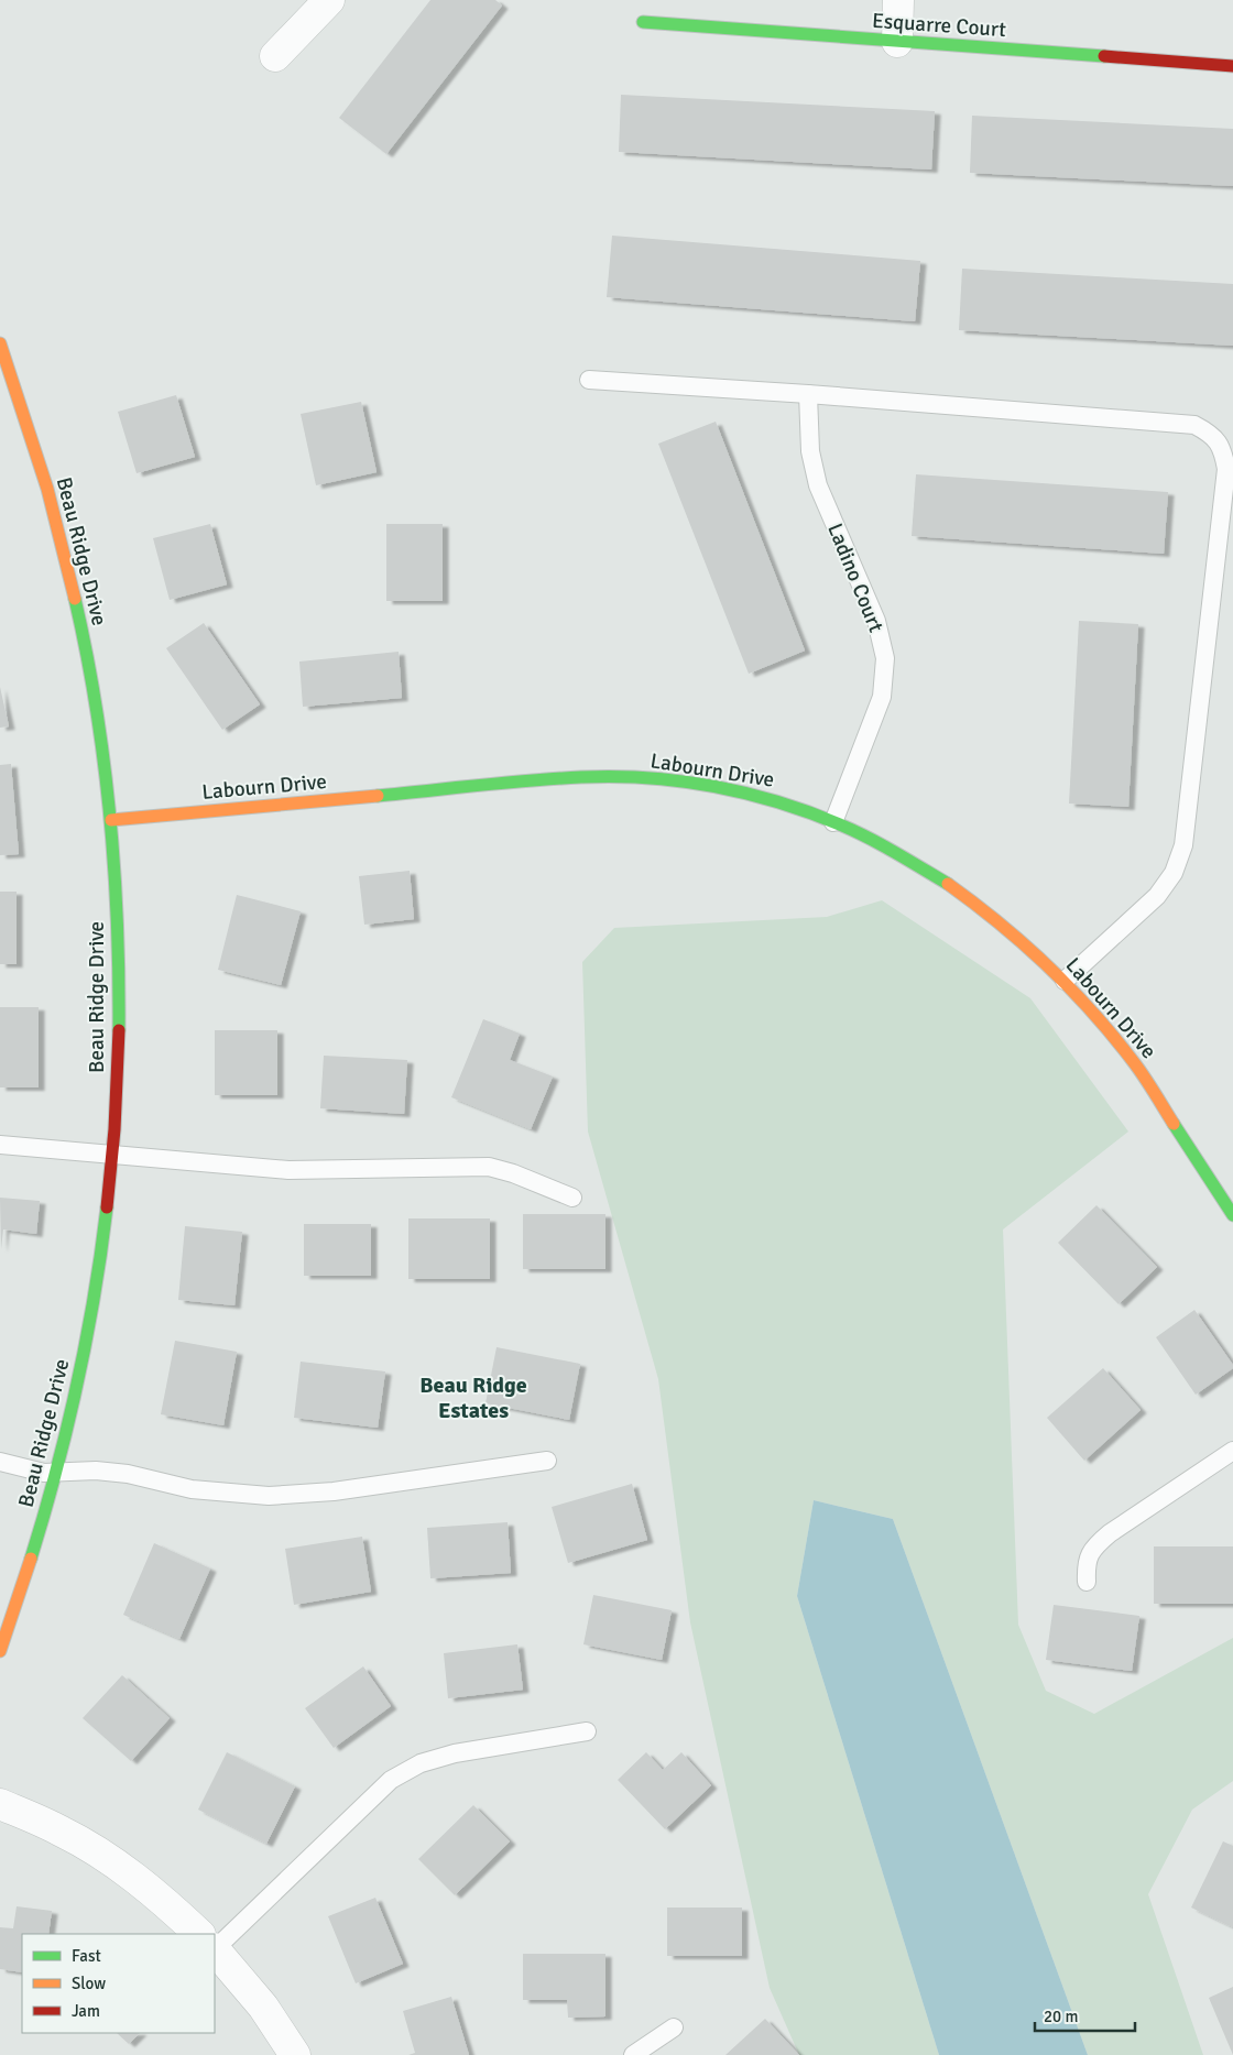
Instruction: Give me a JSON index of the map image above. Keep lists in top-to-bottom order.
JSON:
{
  "streets": {
    "street": ["Esquarre Court", "Beau Ridge Drive", "Labourn Drive"],
    "lane": ["Ladino Court"]
  },
  "crossings": [
    ["Beau Ridge Drive", "Labourn Drive"],
    ["Ladino Court", "Labourn Drive"]
  ],
  "districts": ["Beau Ridge Estates"],
  "legend": ["Fast", "Slow", "Jam"],
  "scale_bar": "20 m"
}
